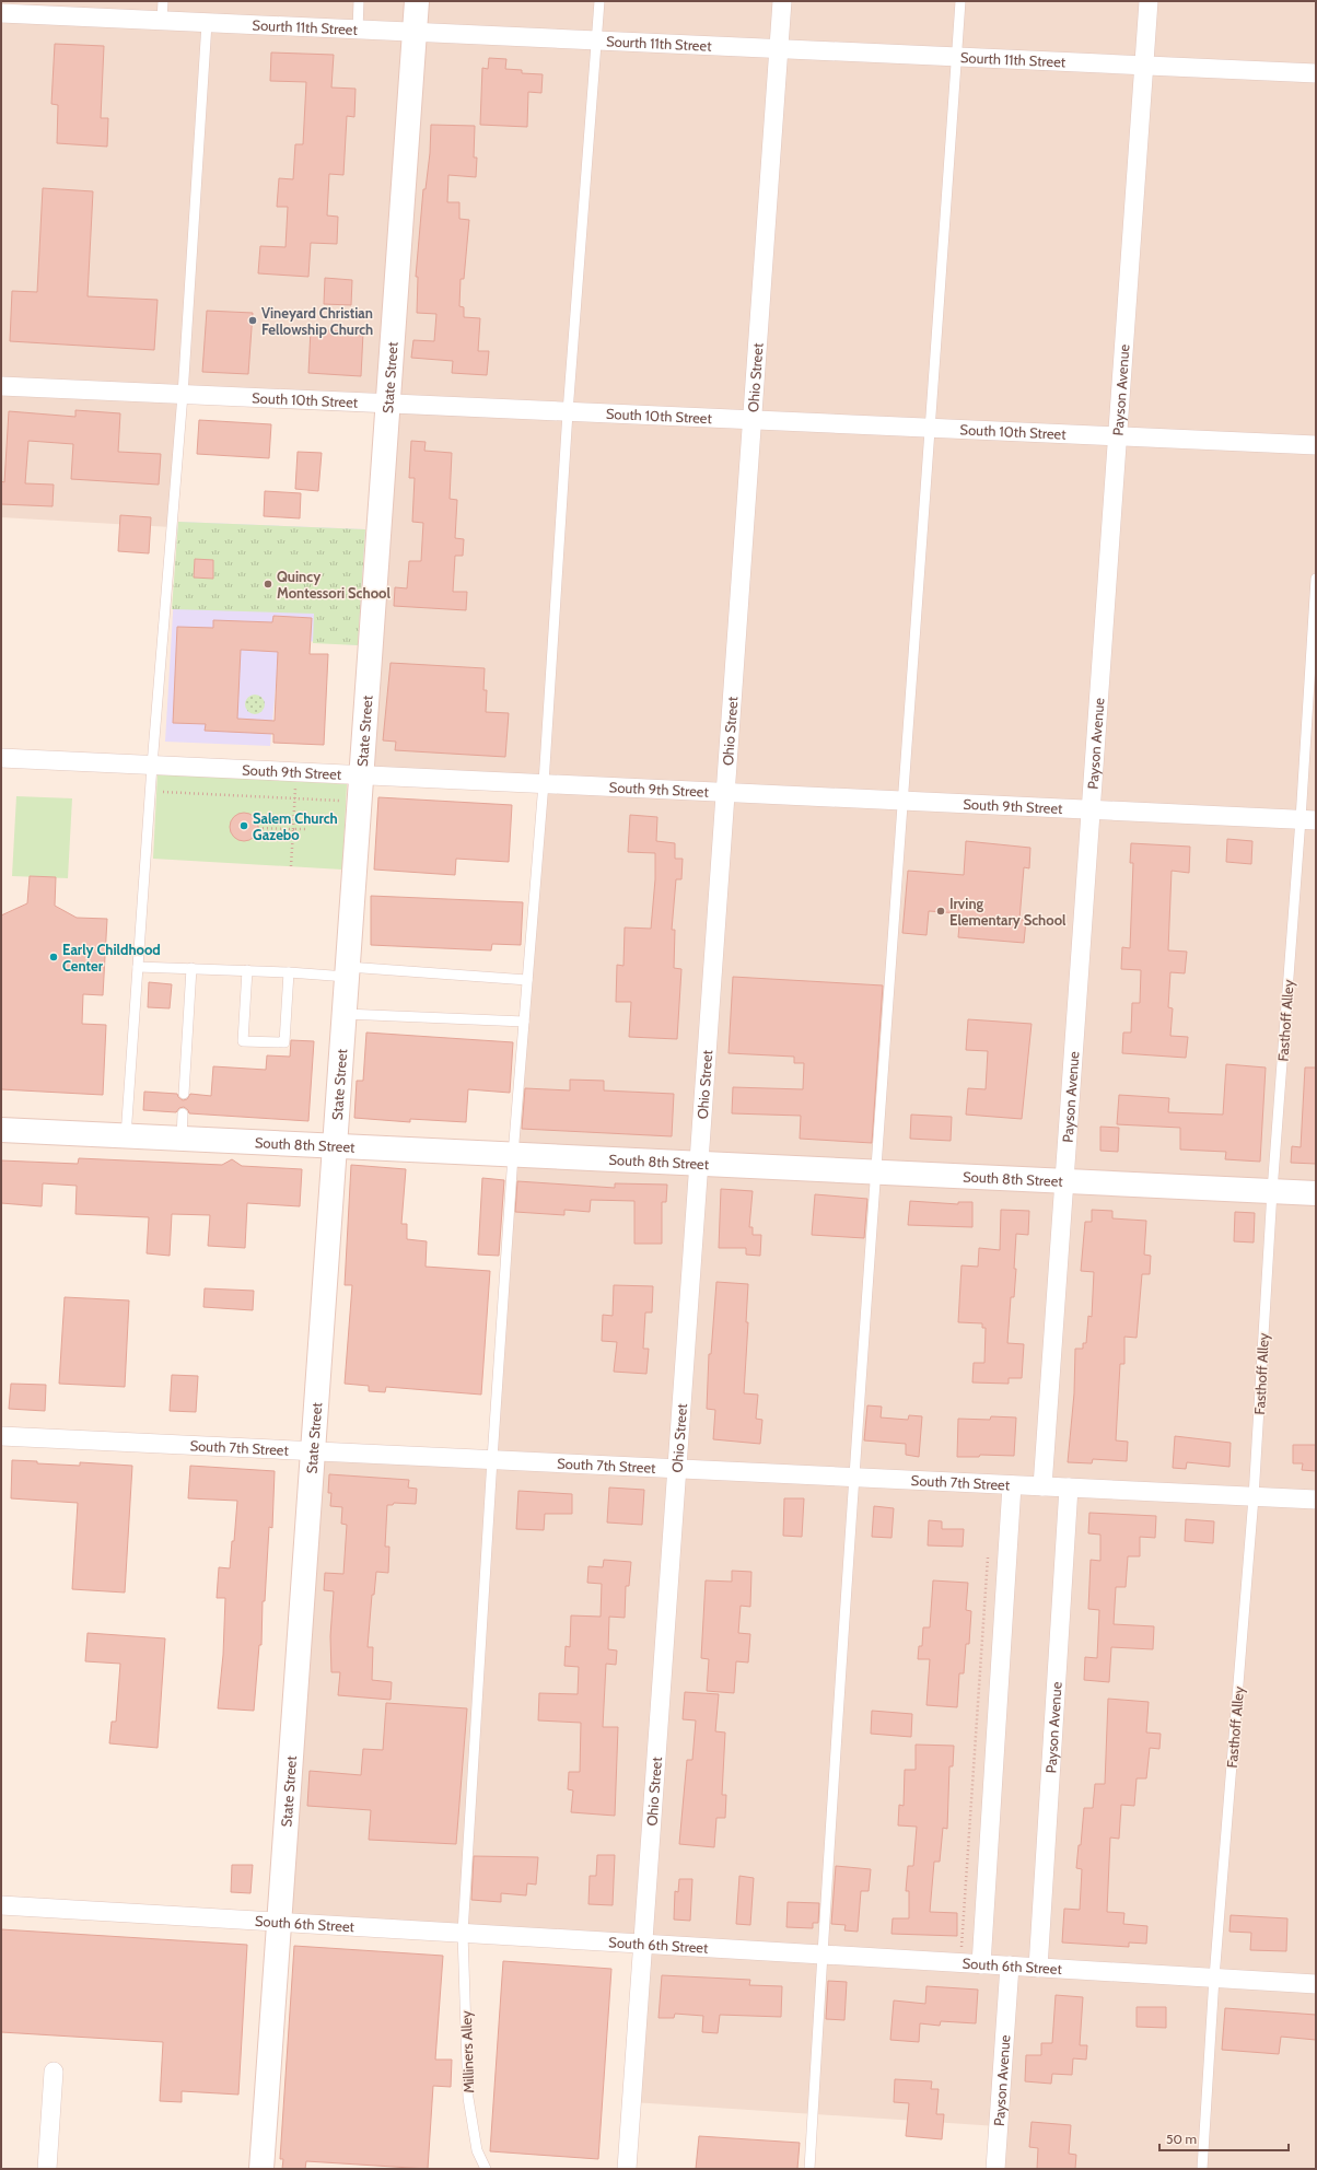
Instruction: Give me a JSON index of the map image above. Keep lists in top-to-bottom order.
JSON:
{
  "streets": {
    "street": [
      "Sourth 11th Street",
      "State Street",
      "Ohio Street",
      "Payson Avenue",
      "South 10th Street",
      "South 9th Street",
      "South 8th Street",
      "South 7th Street",
      "South 6th Street"
    ],
    "lane": ["Fasthoff Alley", "Milliners Alley"]
  },
  "crossings": [
    ["Sourth 11th Street", "State Street"],
    ["Sourth 11th Street", "Ohio Street"],
    ["Sourth 11th Street", "Payson Avenue"],
    ["Sourth 11th Street", "Milliners Alley"],
    ["State Street", "South 10th Street"],
    ["State Street", "South 9th Street"],
    ["State Street", "South 8th Street"],
    ["State Street", "South 7th Street"],
    ["State Street", "South 6th Street"],
    ["Ohio Street", "South 10th Street"],
    ["Ohio Street", "South 9th Street"],
    ["Ohio Street", "South 8th Street"],
    ["Ohio Street", "South 7th Street"],
    ["Ohio Street", "South 6th Street"],
    ["Payson Avenue", "South 10th Street"],
    ["Payson Avenue", "South 9th Street"],
    ["Payson Avenue", "South 8th Street"],
    ["Payson Avenue", "South 7th Street"],
    ["Payson Avenue", "South 6th Street"],
    ["South 10th Street", "Milliners Alley"],
    ["South 9th Street", "Fasthoff Alley"],
    ["South 9th Street", "Milliners Alley"],
    ["Fasthoff Alley", "South 8th Street"],
    ["Fasthoff Alley", "South 7th Street"],
    ["Fasthoff Alley", "South 6th Street"],
    ["South 8th Street", "Milliners Alley"],
    ["South 7th Street", "Milliners Alley"],
    ["South 6th Street", "Milliners Alley"]
  ],
  "places": [
    "Vineyard Christian Fellowship Church",
    "Quincy Montessori School",
    "Salem Church Gazebo",
    "Irving Elementary School",
    "Early Childhood Center"
  ],
  "scale_bar": "50 m"
}
